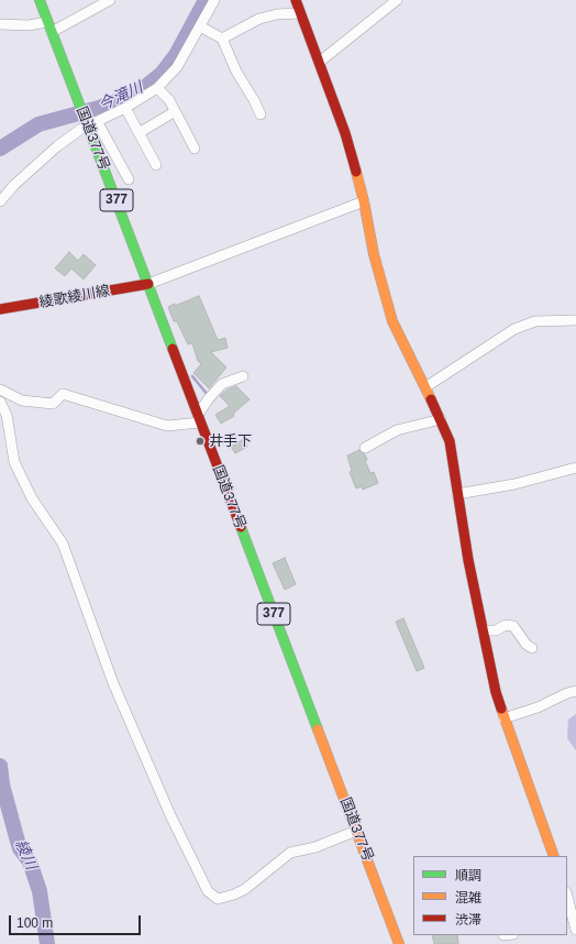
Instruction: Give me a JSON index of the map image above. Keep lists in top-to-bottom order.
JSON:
{
  "streets": {
    "main road": ["国道377号", "377", "綾歌綾川線"]
  },
  "crossings": [
    ["国道377号", "綾歌綾川線"]
  ],
  "water": ["今滝川", "綾川"],
  "places": ["井手下"],
  "legend": ["順調", "混雑", "渋滞"],
  "scale_bar": "100 m"
}
